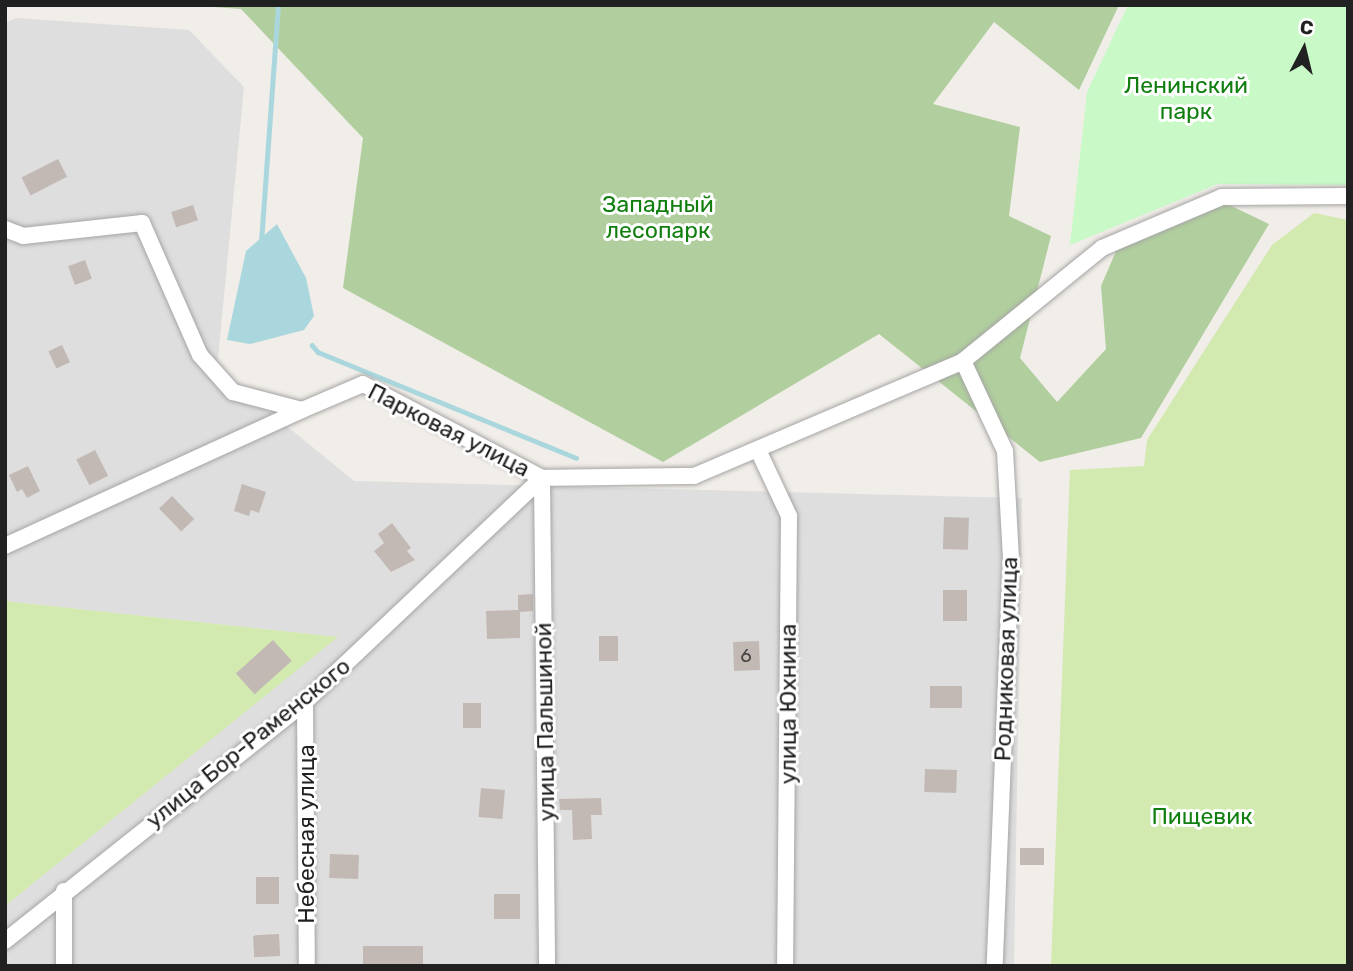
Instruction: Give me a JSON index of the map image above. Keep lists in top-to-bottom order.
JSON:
{
  "streets": {
    "street": [
      "Парковая улица",
      "Родниковая улица",
      "улица Юхнина",
      "улица Пальшиной",
      "улица Бор-Раменского",
      "Небесная улица"
    ]
  },
  "crossings": [
    ["Парковая улица", "улица Пальшиной"],
    ["Парковая улица", "улица Бор-Раменского"],
    ["улица Пальшиной", "улица Бор-Раменского"],
    ["улица Бор-Раменского", "Небесная улица"]
  ],
  "parks": ["Ленинский парк", "Западный лесопарк", "Пищевик"],
  "house_numbers": ["6"],
  "north": "top"
}
